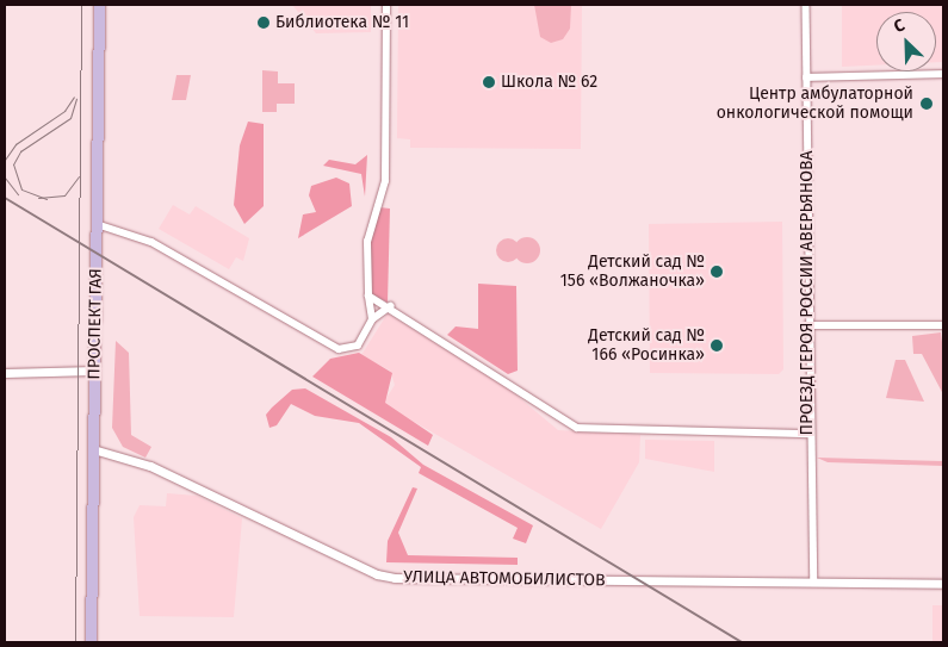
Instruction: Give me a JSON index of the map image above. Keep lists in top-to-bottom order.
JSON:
{
  "streets": {
    "main road": ["ПРОСПЕКТ ГАЯ"],
    "street": ["ПРОЕЗД ГЕРОЯ РОССИИ АВЕРЬЯНОВА", "УЛИЦА АВТОМОБИЛИСТОВ"]
  },
  "crossings": [
    ["ПРОЕЗД ГЕРОЯ РОССИИ АВЕРЬЯНОВА", "УЛИЦА АВТОМОБИЛИСТОВ"],
    ["ПРОСПЕКТ ГАЯ", "УЛИЦА АВТОМОБИЛИСТОВ"]
  ],
  "places": [
    "Библиотека № 11",
    "Школа № 62",
    "Центр амбулаторной онкологической помощи",
    "Детский сад № 156 «Волжаночка»",
    "Детский сад № 166 «Росинка»"
  ],
  "north": "top left"
}
